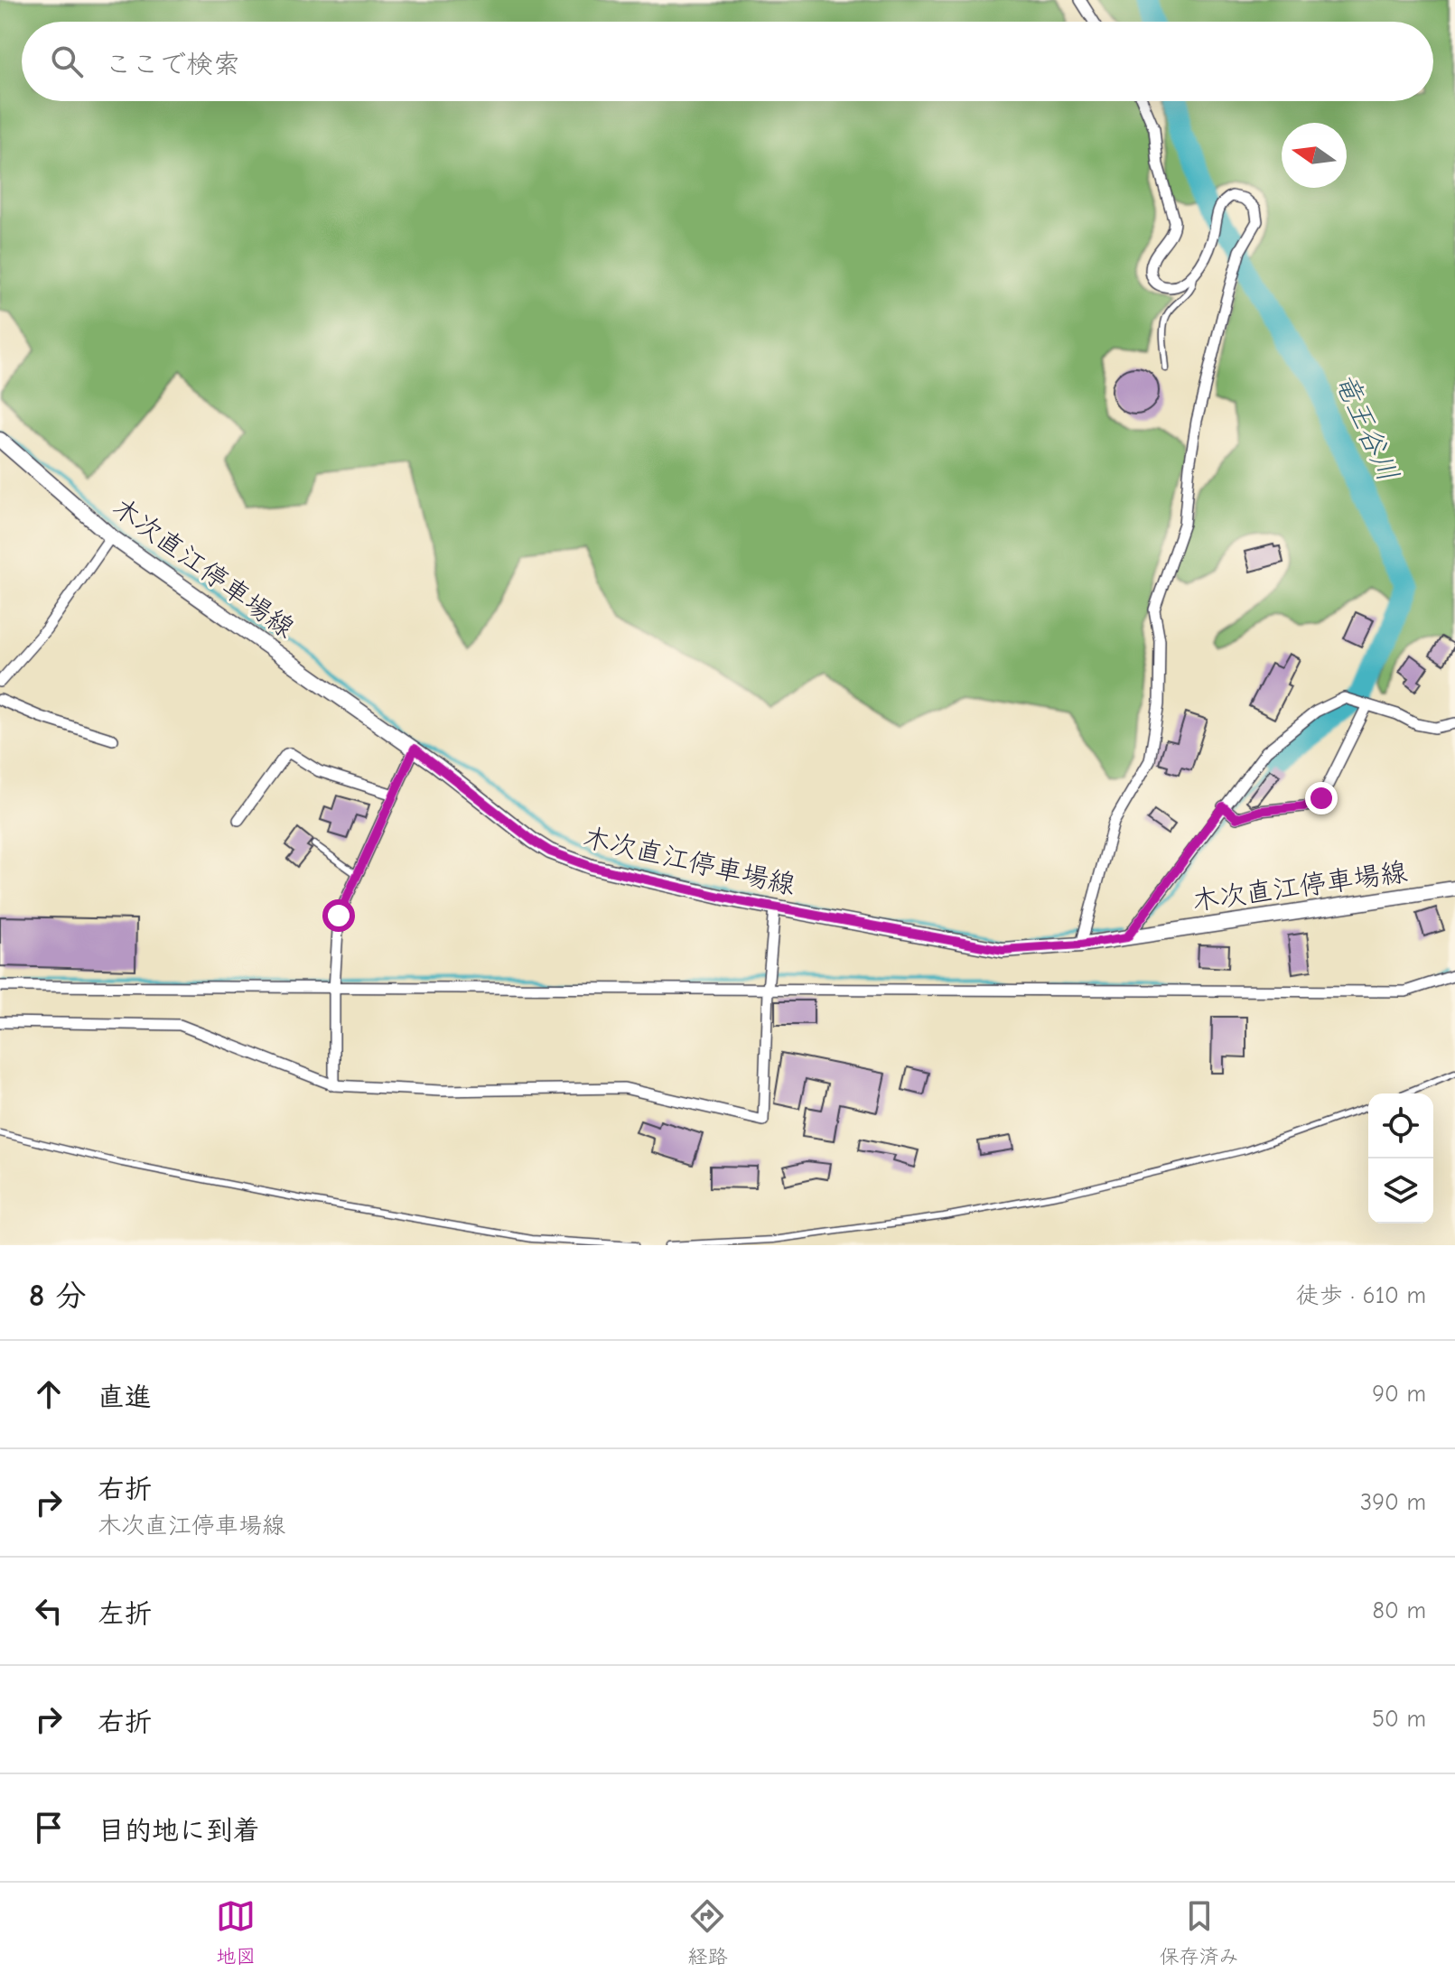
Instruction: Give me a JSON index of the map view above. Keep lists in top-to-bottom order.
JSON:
{
  "streets": {
    "main road": ["木次直江停車場線"]
  },
  "water": ["竜王谷川"],
  "north": "left",
  "page": {
    "search": "ここで検索",
    "heading": ["8 分", "徒歩 · 610 m"],
    "list": [
      ["直進", "90 m"],
      ["右折", "木次直江停車場線", "390 m"],
      ["左折", "80 m"],
      ["右折", "50 m"],
      "目的地に到着"
    ],
    "nav": ["地図", "経路", "保存済み"]
  }
}
